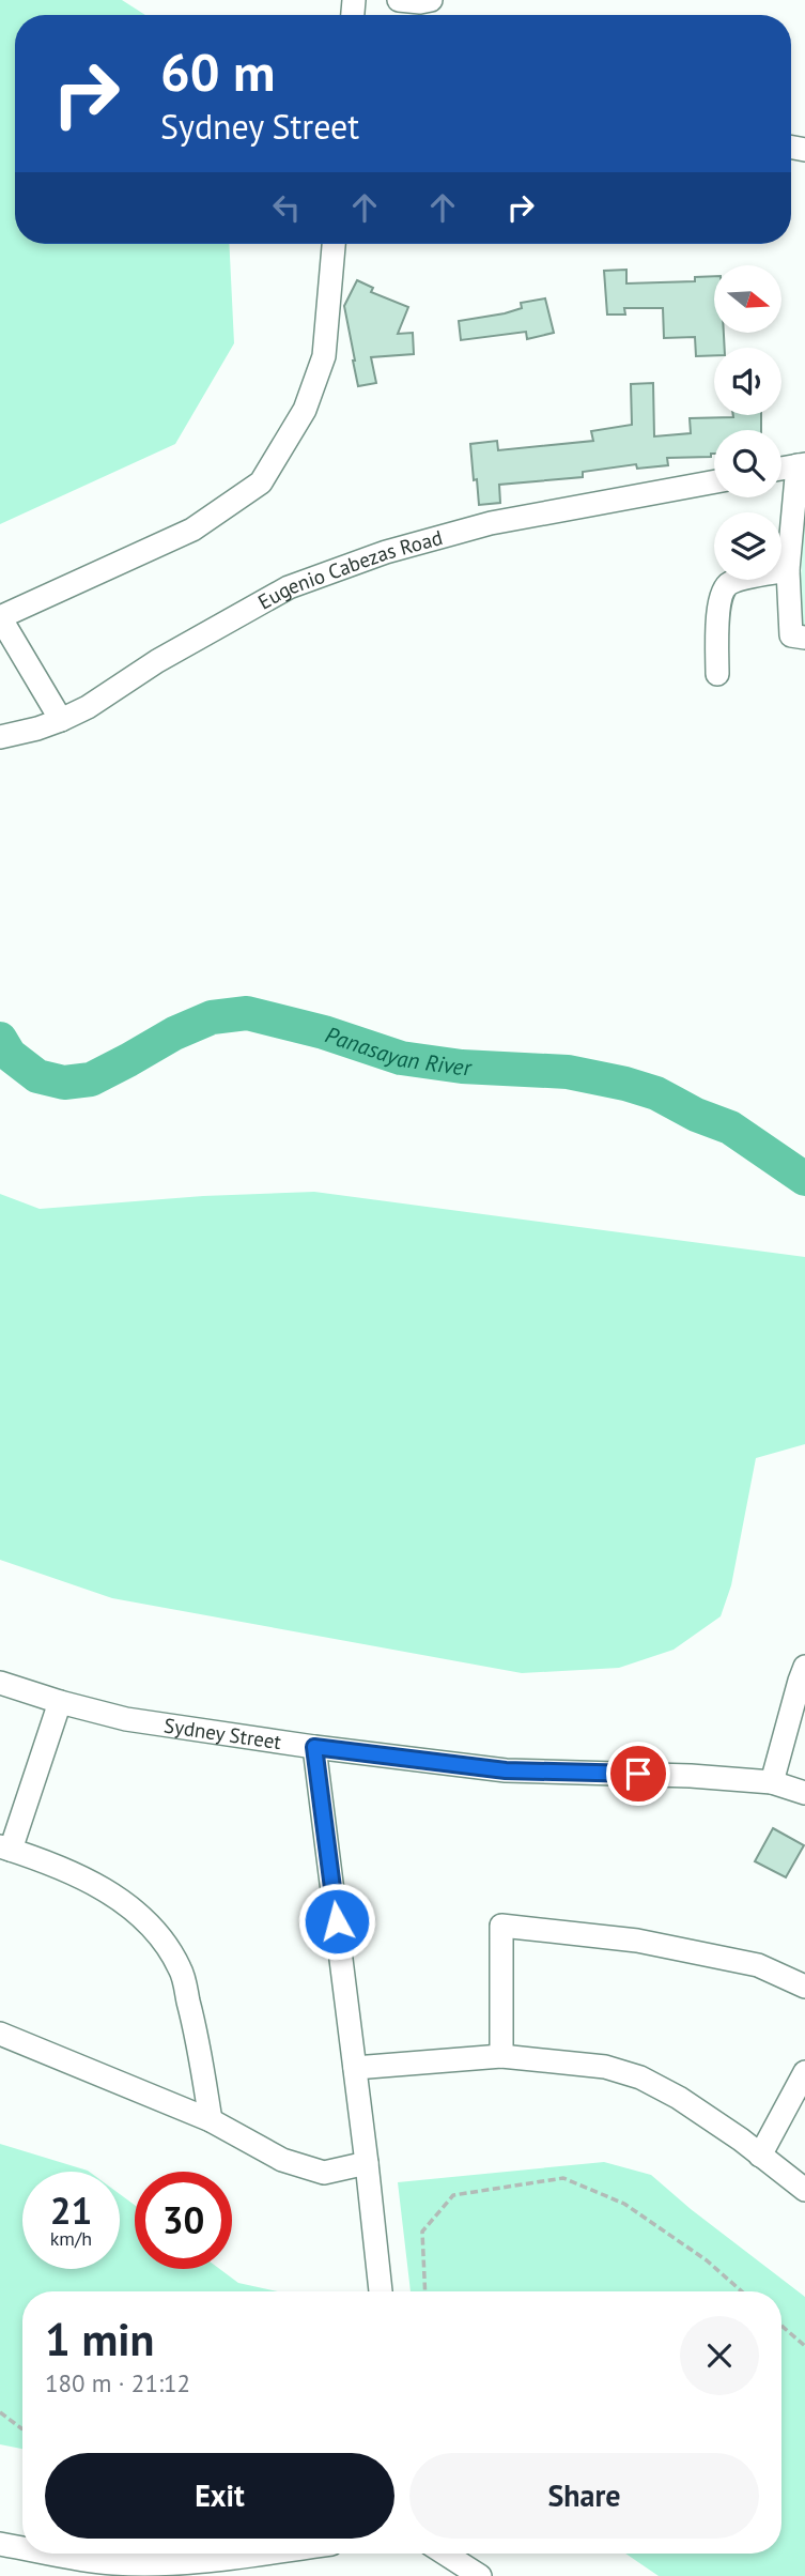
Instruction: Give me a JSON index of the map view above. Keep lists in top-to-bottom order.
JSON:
{
  "streets": {
    "street": ["Eugenio Cabezas Road", "Sydney Street"]
  },
  "water": ["Panasayan River"],
  "north": "right",
  "page": {
    "turn": ["60 m", "Sydney Street"],
    "speed": "21 km/h",
    "limit": "30",
    "heading": ["1 min", "180 m · 21:12"],
    "buttons": ["Exit", "Share"]
  }
}
